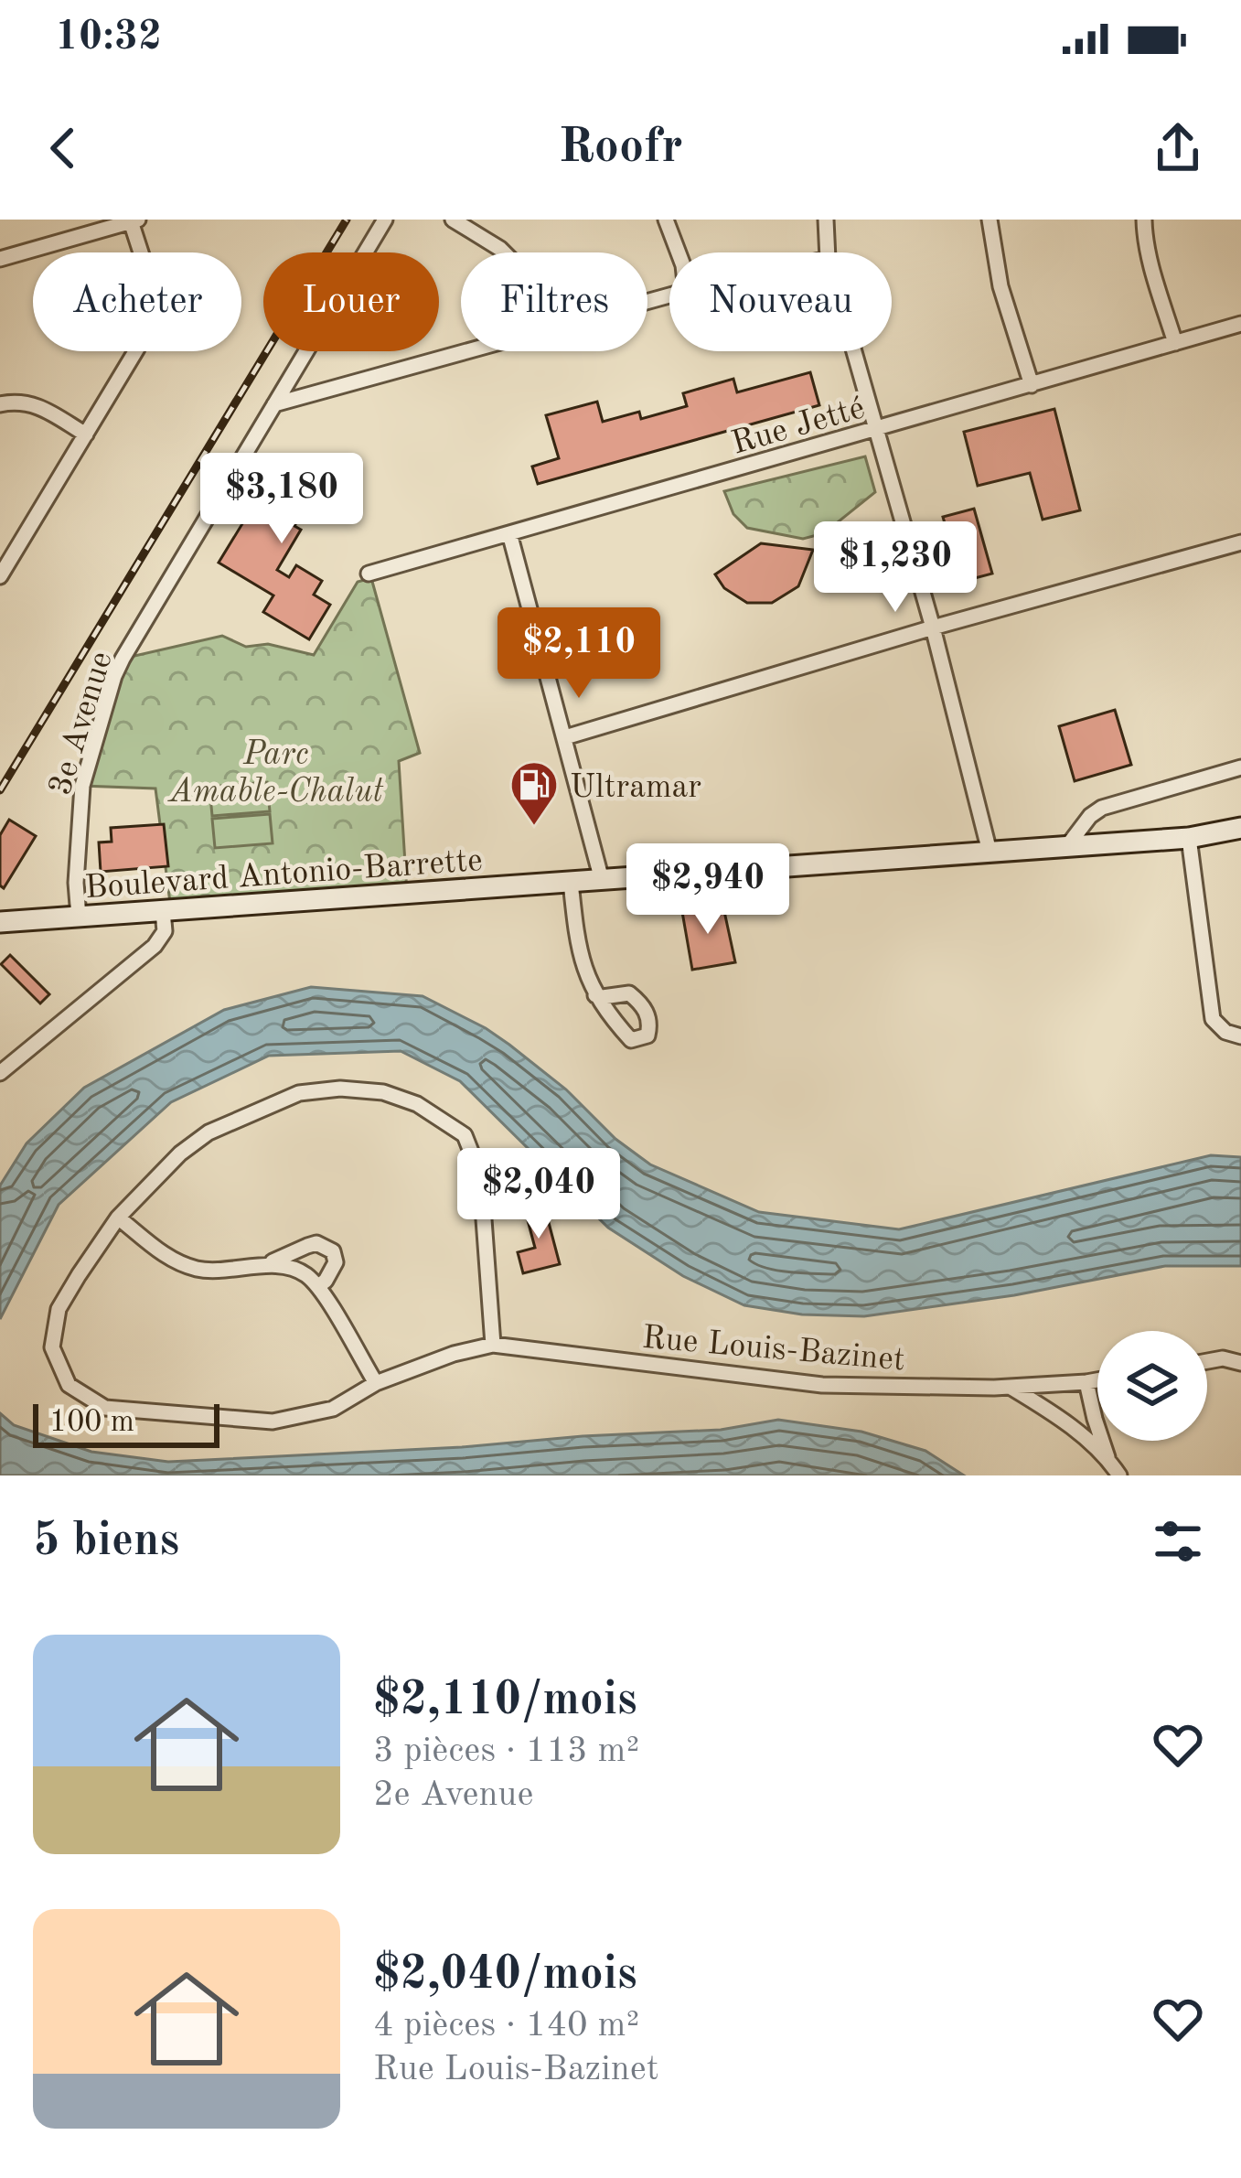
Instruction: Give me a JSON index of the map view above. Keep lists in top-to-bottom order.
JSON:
{
  "streets": {
    "street": [
      "Rue Jetté",
      "3e Avenue",
      "Boulevard Antonio-Barrette",
      "Rue Louis-Bazinet"
    ]
  },
  "crossings": [
    ["3e Avenue", "Boulevard Antonio-Barrette"]
  ],
  "parks": ["Parc Amable-Chalut"],
  "places": {
    "fuel station": ["Ultramar"]
  },
  "scale_bar": "100 m",
  "page": {
    "status": "10:32",
    "header": "Roofr",
    "chip": [
      "Acheter",
      "Louer",
      "Filtres",
      "Nouveau"
    ],
    "price": [
      "$3,180",
      "$1,230",
      "$2,110",
      "$2,940",
      "$2,040"
    ],
    "scale": "100 m",
    "heading": "5 biens",
    "list": [
      {
        "name": "$2,110/mois",
        "note": "3 pièces · 113 m² · 2e Avenue"
      },
      {
        "name": "$2,040/mois",
        "note": "4 pièces · 140 m² · Rue Louis-Bazinet"
      }
    ]
  }
}
